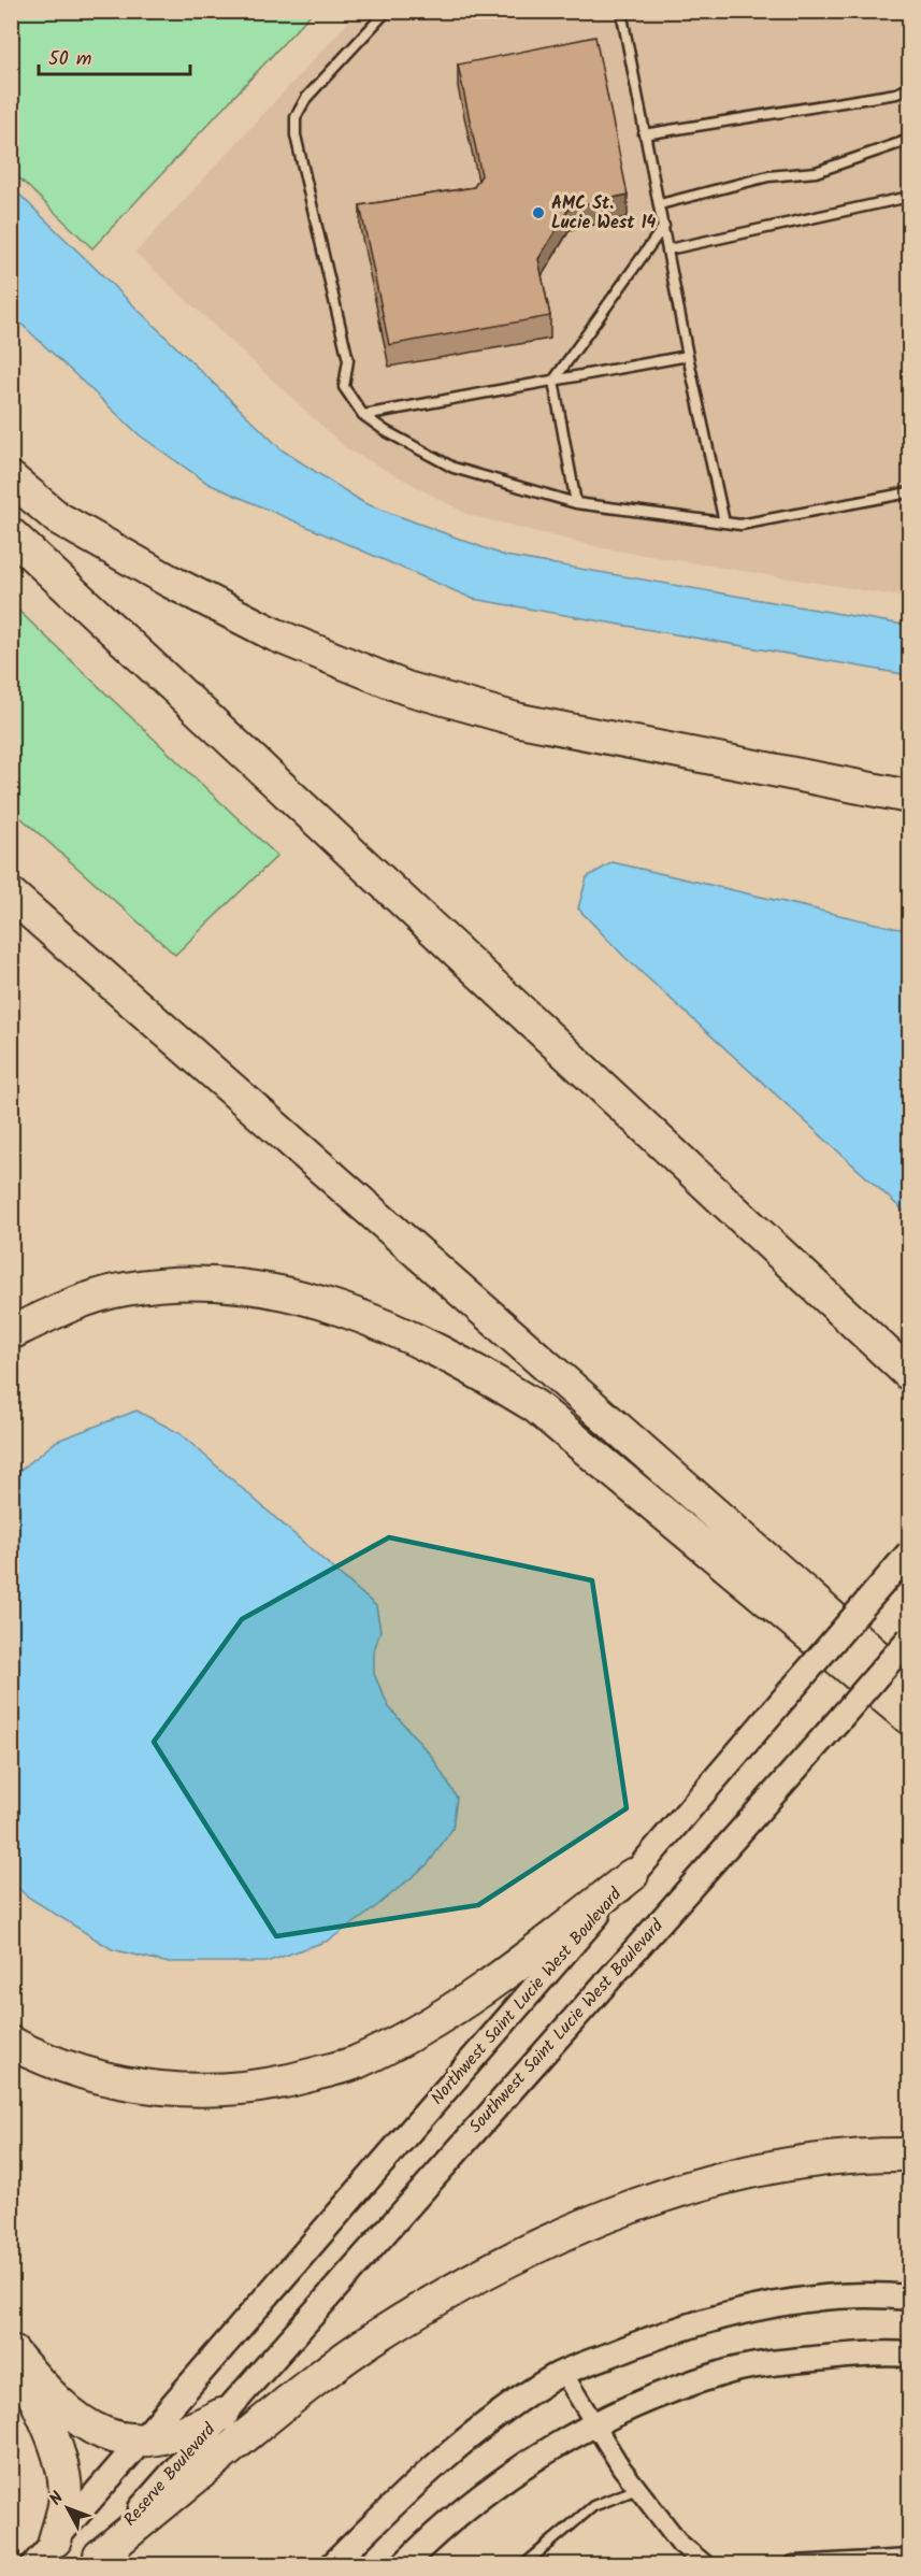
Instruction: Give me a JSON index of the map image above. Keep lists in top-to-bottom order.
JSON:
{
  "streets": {
    "main road": ["Northwest Saint Lucie West Boulevard", "Southwest Saint Lucie West Boulevard", "Reserve Boulevard"]
  },
  "crossings": [
    ["Southwest Saint Lucie West Boulevard", "Reserve Boulevard"]
  ],
  "places": ["AMC St. Lucie West 14"],
  "scale_bar": "50 m",
  "north": "top left"
}
